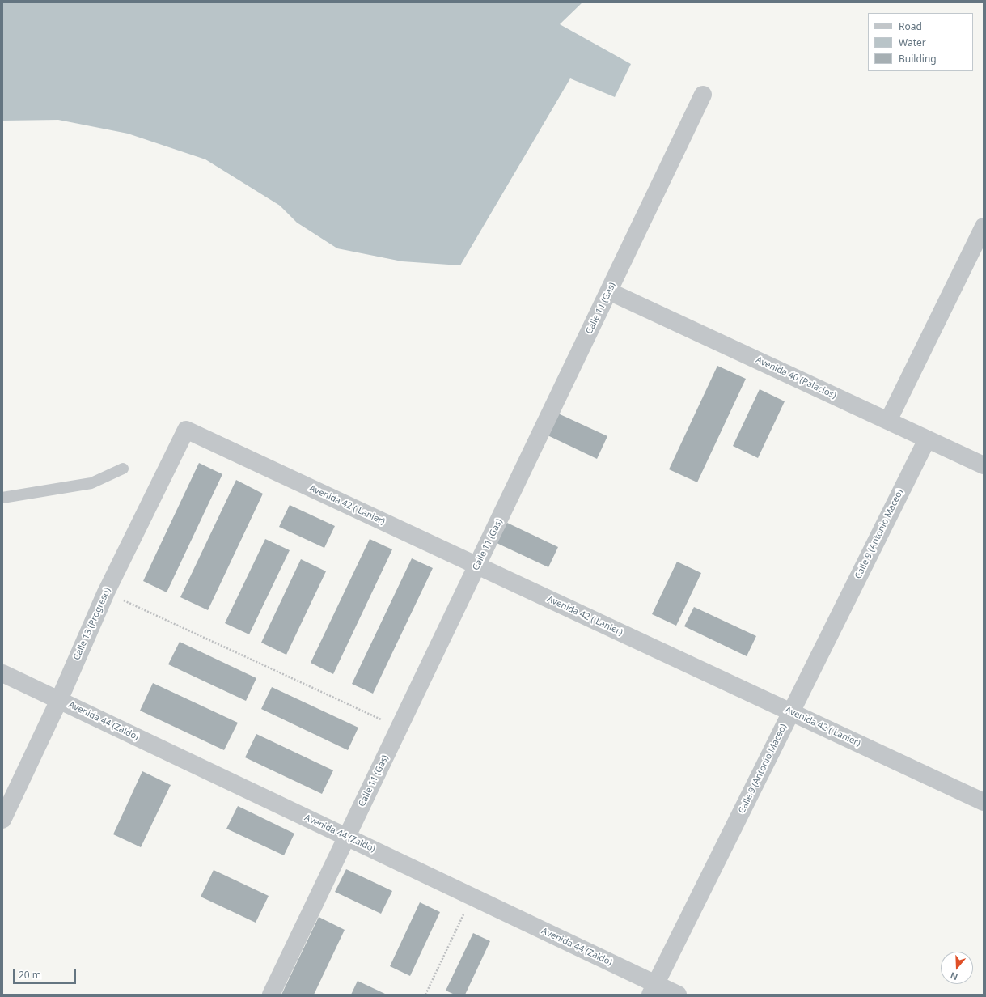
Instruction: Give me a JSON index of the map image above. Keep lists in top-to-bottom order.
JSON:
{
  "streets": {
    "street": [
      "Calle 11 (Gas)",
      "Avenida 40 (Palacios)",
      "Avenida 42 ( Lanier)",
      "Calle 9 (Antonio Maceo)",
      "Calle 13 (Progreso)",
      "Avenida 44 (Zaldo)"
    ]
  },
  "crossings": [
    ["Calle 11 (Gas)", "Avenida 40 (Palacios)"],
    ["Calle 11 (Gas)", "Avenida 42 ( Lanier)"],
    ["Calle 11 (Gas)", "Avenida 44 (Zaldo)"],
    ["Avenida 40 (Palacios)", "Calle 9 (Antonio Maceo)"],
    ["Avenida 42 ( Lanier)", "Calle 9 (Antonio Maceo)"],
    ["Avenida 42 ( Lanier)", "Calle 13 (Progreso)"],
    ["Calle 9 (Antonio Maceo)", "Avenida 44 (Zaldo)"],
    ["Calle 13 (Progreso)", "Avenida 44 (Zaldo)"]
  ],
  "legend": ["Road", "Water", "Building"],
  "scale_bar": "20 m",
  "north": "bottom"
}
